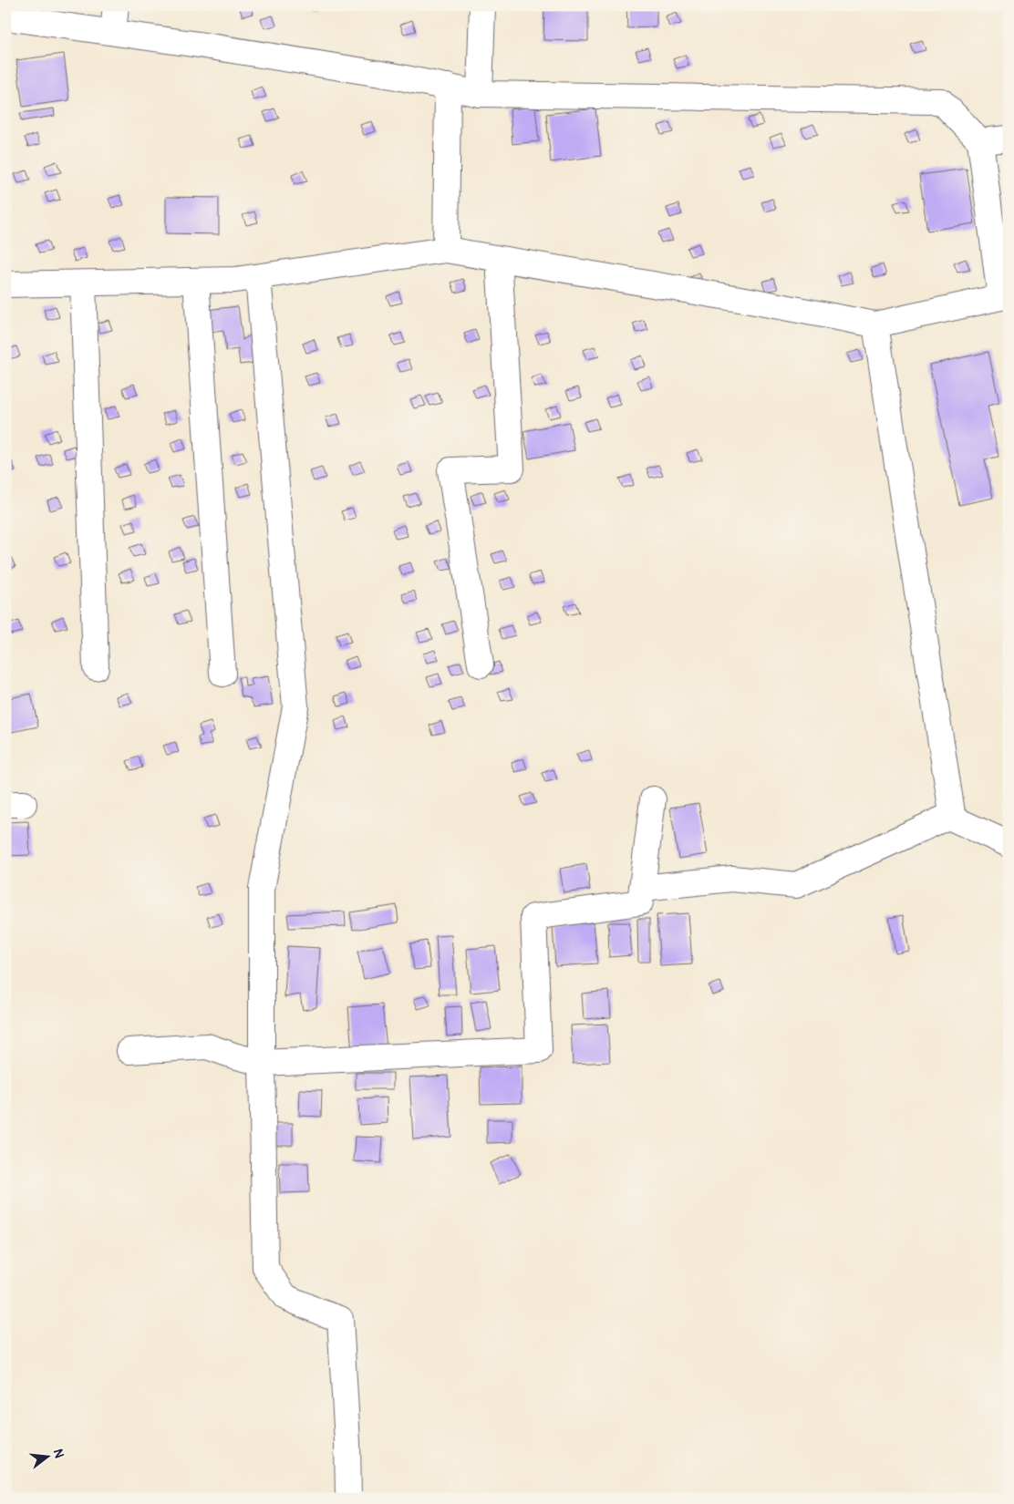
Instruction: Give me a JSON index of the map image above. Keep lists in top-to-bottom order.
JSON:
{
  "north": "right"
}
